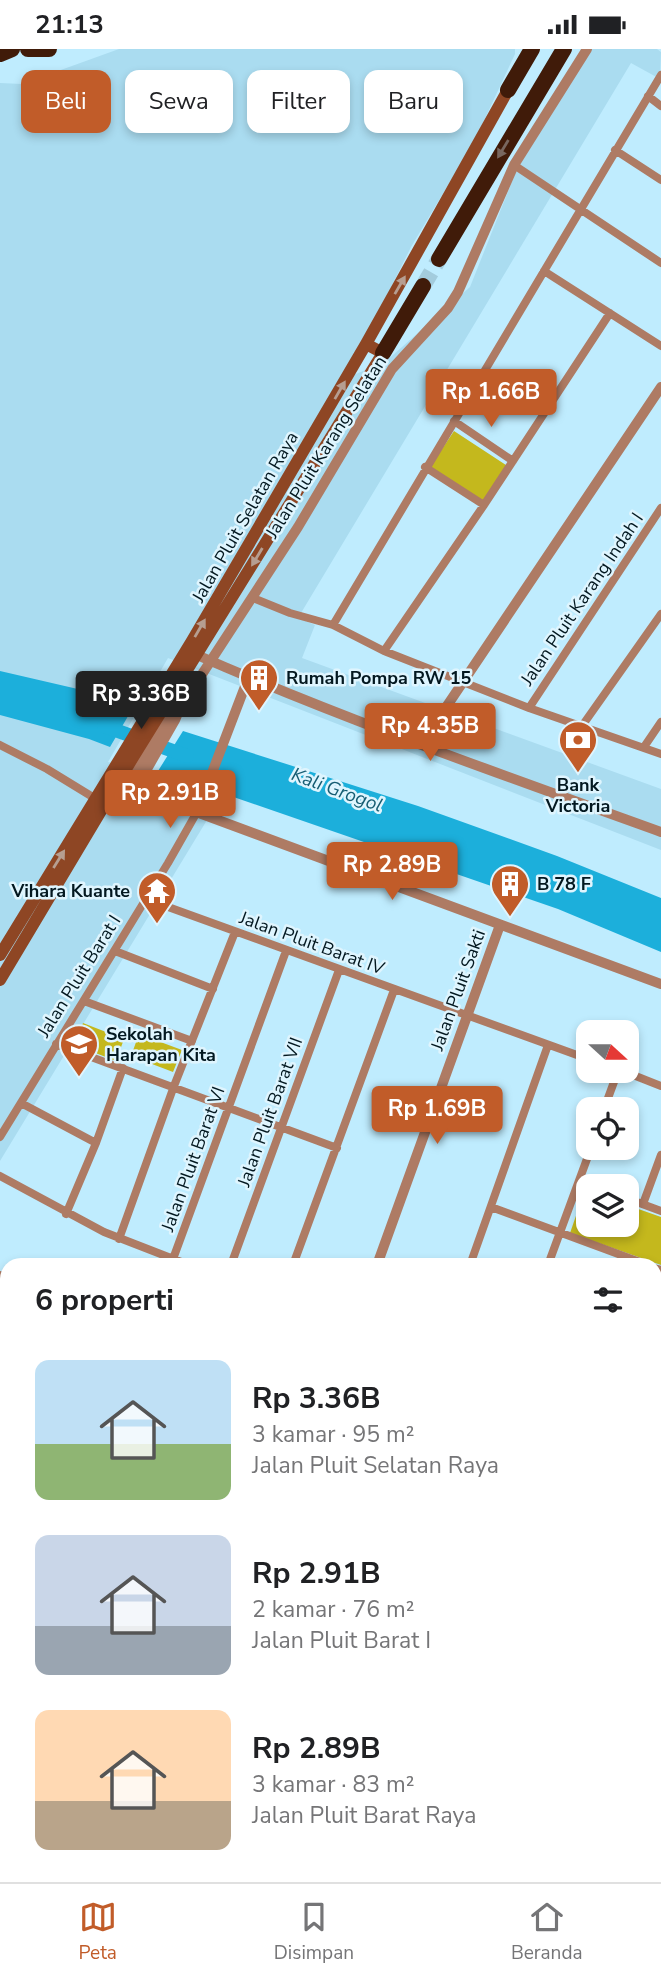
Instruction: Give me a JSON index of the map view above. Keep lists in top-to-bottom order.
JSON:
{
  "streets": {
    "main road": ["Jalan Pluit Selatan Raya"],
    "street": [
      "Jalan Pluit Karang Selatan",
      "Jalan Pluit Karang Indah I",
      "Jalan Pluit Barat IV",
      "Jalan Pluit Barat I",
      "Jalan Pluit Sakti",
      "Jalan Pluit Barat VII",
      "Jalan Pluit Barat VI"
    ]
  },
  "crossings": [
    ["Jalan Pluit Karang Selatan", "Jalan Pluit Selatan Raya"],
    ["Jalan Pluit Barat IV", "Jalan Pluit Barat I"],
    ["Jalan Pluit Barat IV", "Jalan Pluit Sakti"],
    ["Jalan Pluit Barat IV", "Jalan Pluit Barat VII"],
    ["Jalan Pluit Barat IV", "Jalan Pluit Barat VI"]
  ],
  "water": ["Kali Grogol"],
  "places": {
    "building": ["Rumah Pompa RW 15", "B 78 F"],
    "bank": ["Bank Victoria"],
    "temple": ["Vihara Kuante"],
    "school or university": ["Sekolah Harapan Kita"]
  },
  "north": "right",
  "page": {
    "status": "21:13",
    "chip": [
      "Beli",
      "Sewa",
      "Filter",
      "Baru"
    ],
    "price": [
      "Rp 1.66B",
      "Rp 3.36B",
      "Rp 4.35B",
      "Rp 2.91B",
      "Rp 2.89B",
      "Rp 1.69B"
    ],
    "heading": "6 properti",
    "list": [
      {
        "name": "Rp 3.36B",
        "note": "3 kamar · 95 m² · Jalan Pluit Selatan Raya"
      },
      {
        "name": "Rp 2.91B",
        "note": "2 kamar · 76 m² · Jalan Pluit Barat I"
      },
      {
        "name": "Rp 2.89B",
        "note": "3 kamar · 83 m² · Jalan Pluit Barat Raya"
      }
    ],
    "tabs": ["Peta", "Disimpan", "Beranda"]
  }
}
